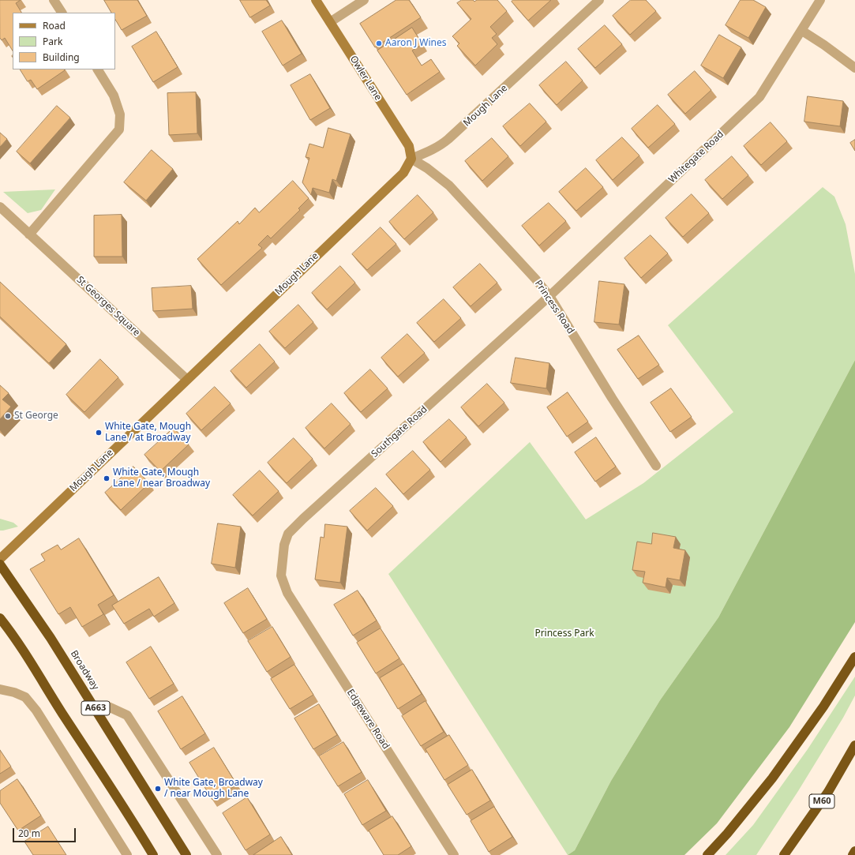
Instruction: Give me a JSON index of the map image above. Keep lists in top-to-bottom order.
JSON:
{
  "streets": {
    "highway": ["Broadway", "A663", "M60"],
    "street": [
      "Owler Lane",
      "Mough Lane",
      "Whitegate Road",
      "St Georges Square",
      "Princess Road",
      "Southgate Road",
      "Edgeware Road"
    ]
  },
  "crossings": [
    ["Owler Lane", "Mough Lane"],
    ["Owler Lane", "Princess Road"],
    ["Mough Lane", "St Georges Square"],
    ["Mough Lane", "Princess Road"],
    ["Whitegate Road", "Princess Road"],
    ["Whitegate Road", "Southgate Road"],
    ["Princess Road", "Southgate Road"],
    ["Southgate Road", "Edgeware Road"]
  ],
  "parks": ["Princess Park"],
  "places": [
    "Aaron J Wines",
    "St George",
    "White Gate, Mough Lane / at Broadway",
    "White Gate, Mough Lane / near Broadway",
    "White Gate, Broadway / near Mough Lane"
  ],
  "legend": ["Road", "Park", "Building"],
  "scale_bar": "20 m"
}
